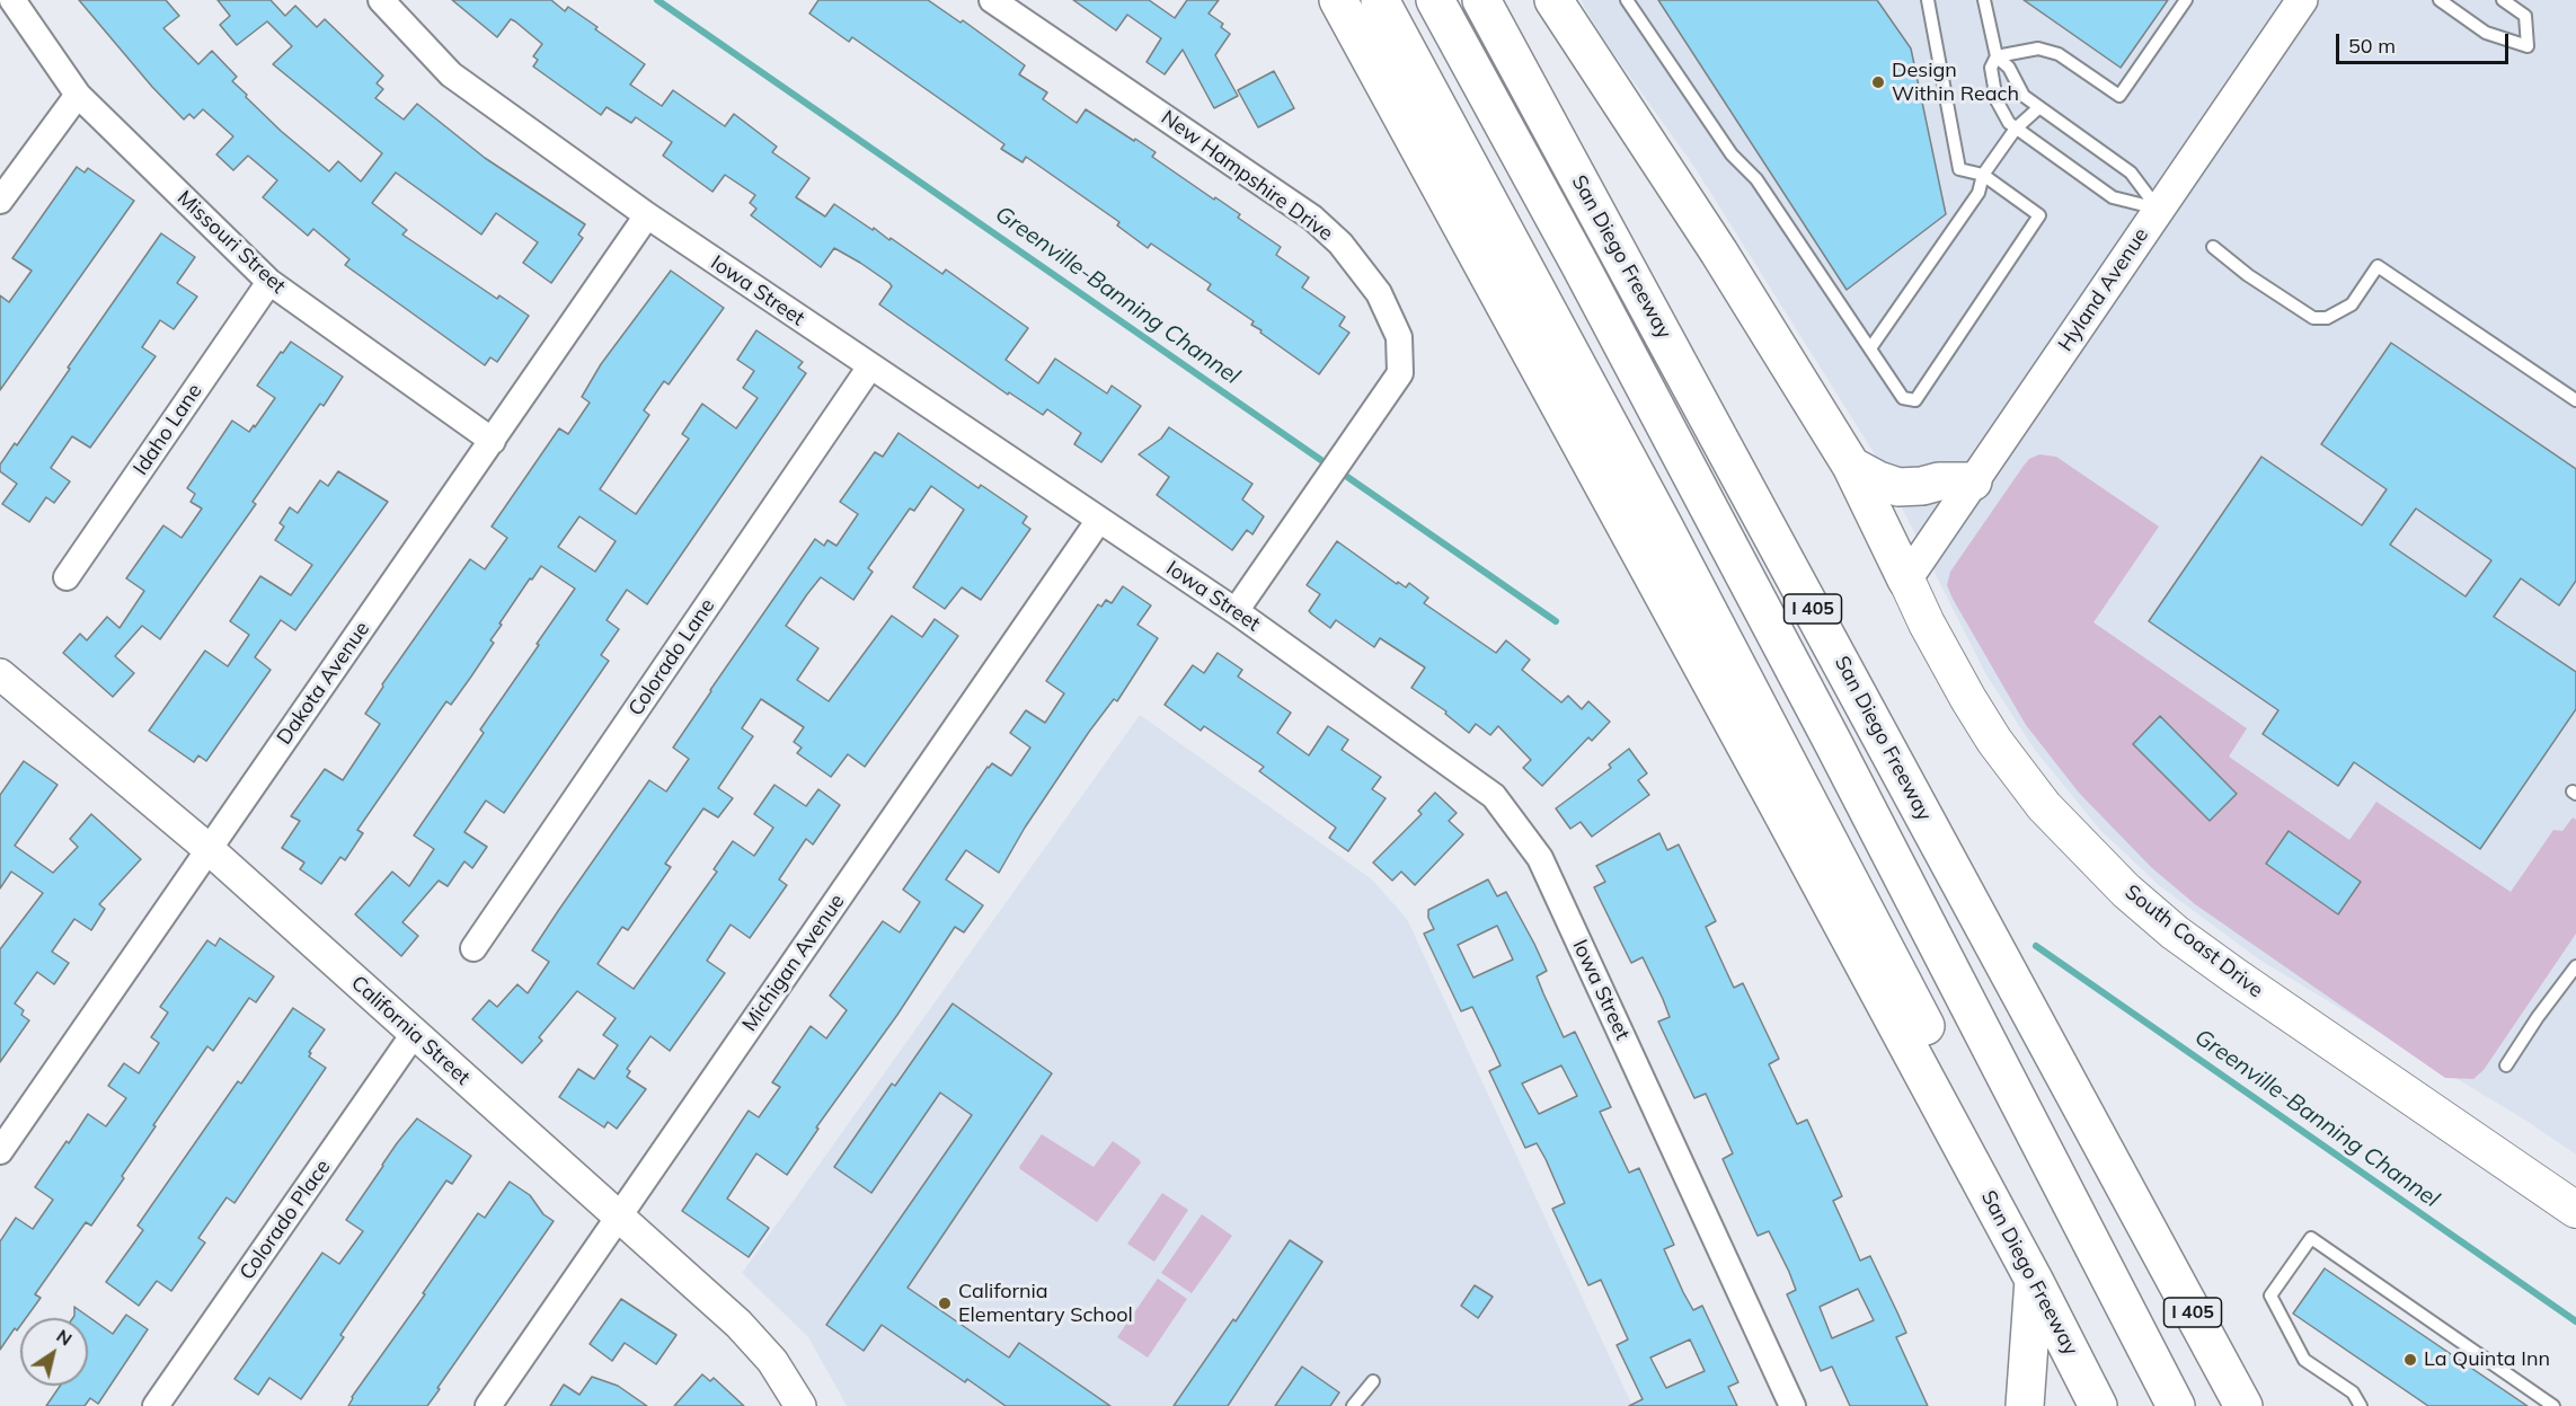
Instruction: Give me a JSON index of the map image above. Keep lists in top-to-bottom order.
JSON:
{
  "streets": {
    "highway": ["San Diego Freeway", "I 405"],
    "main road": ["South Coast Drive"],
    "street": [
      "New Hampshire Drive",
      "Missouri Street",
      "Hyland Avenue",
      "Iowa Street",
      "Idaho Lane",
      "Colorado Lane",
      "Dakota Avenue",
      "Michigan Avenue",
      "California Street",
      "Colorado Place"
    ]
  },
  "crossings": [
    ["New Hampshire Drive", "Iowa Street"],
    ["Missouri Street", "Idaho Lane"],
    ["Missouri Street", "Dakota Avenue"],
    ["Hyland Avenue", "South Coast Drive"],
    ["Iowa Street", "Colorado Lane"],
    ["Iowa Street", "Dakota Avenue"],
    ["Iowa Street", "Michigan Avenue"],
    ["Dakota Avenue", "California Street"],
    ["Michigan Avenue", "California Street"],
    ["California Street", "Colorado Place"]
  ],
  "water": ["Greenville-Banning Channel"],
  "places": ["Design Within Reach", "California Elementary School", "La Quinta Inn"],
  "scale_bar": "50 m",
  "north": "top right"
}
